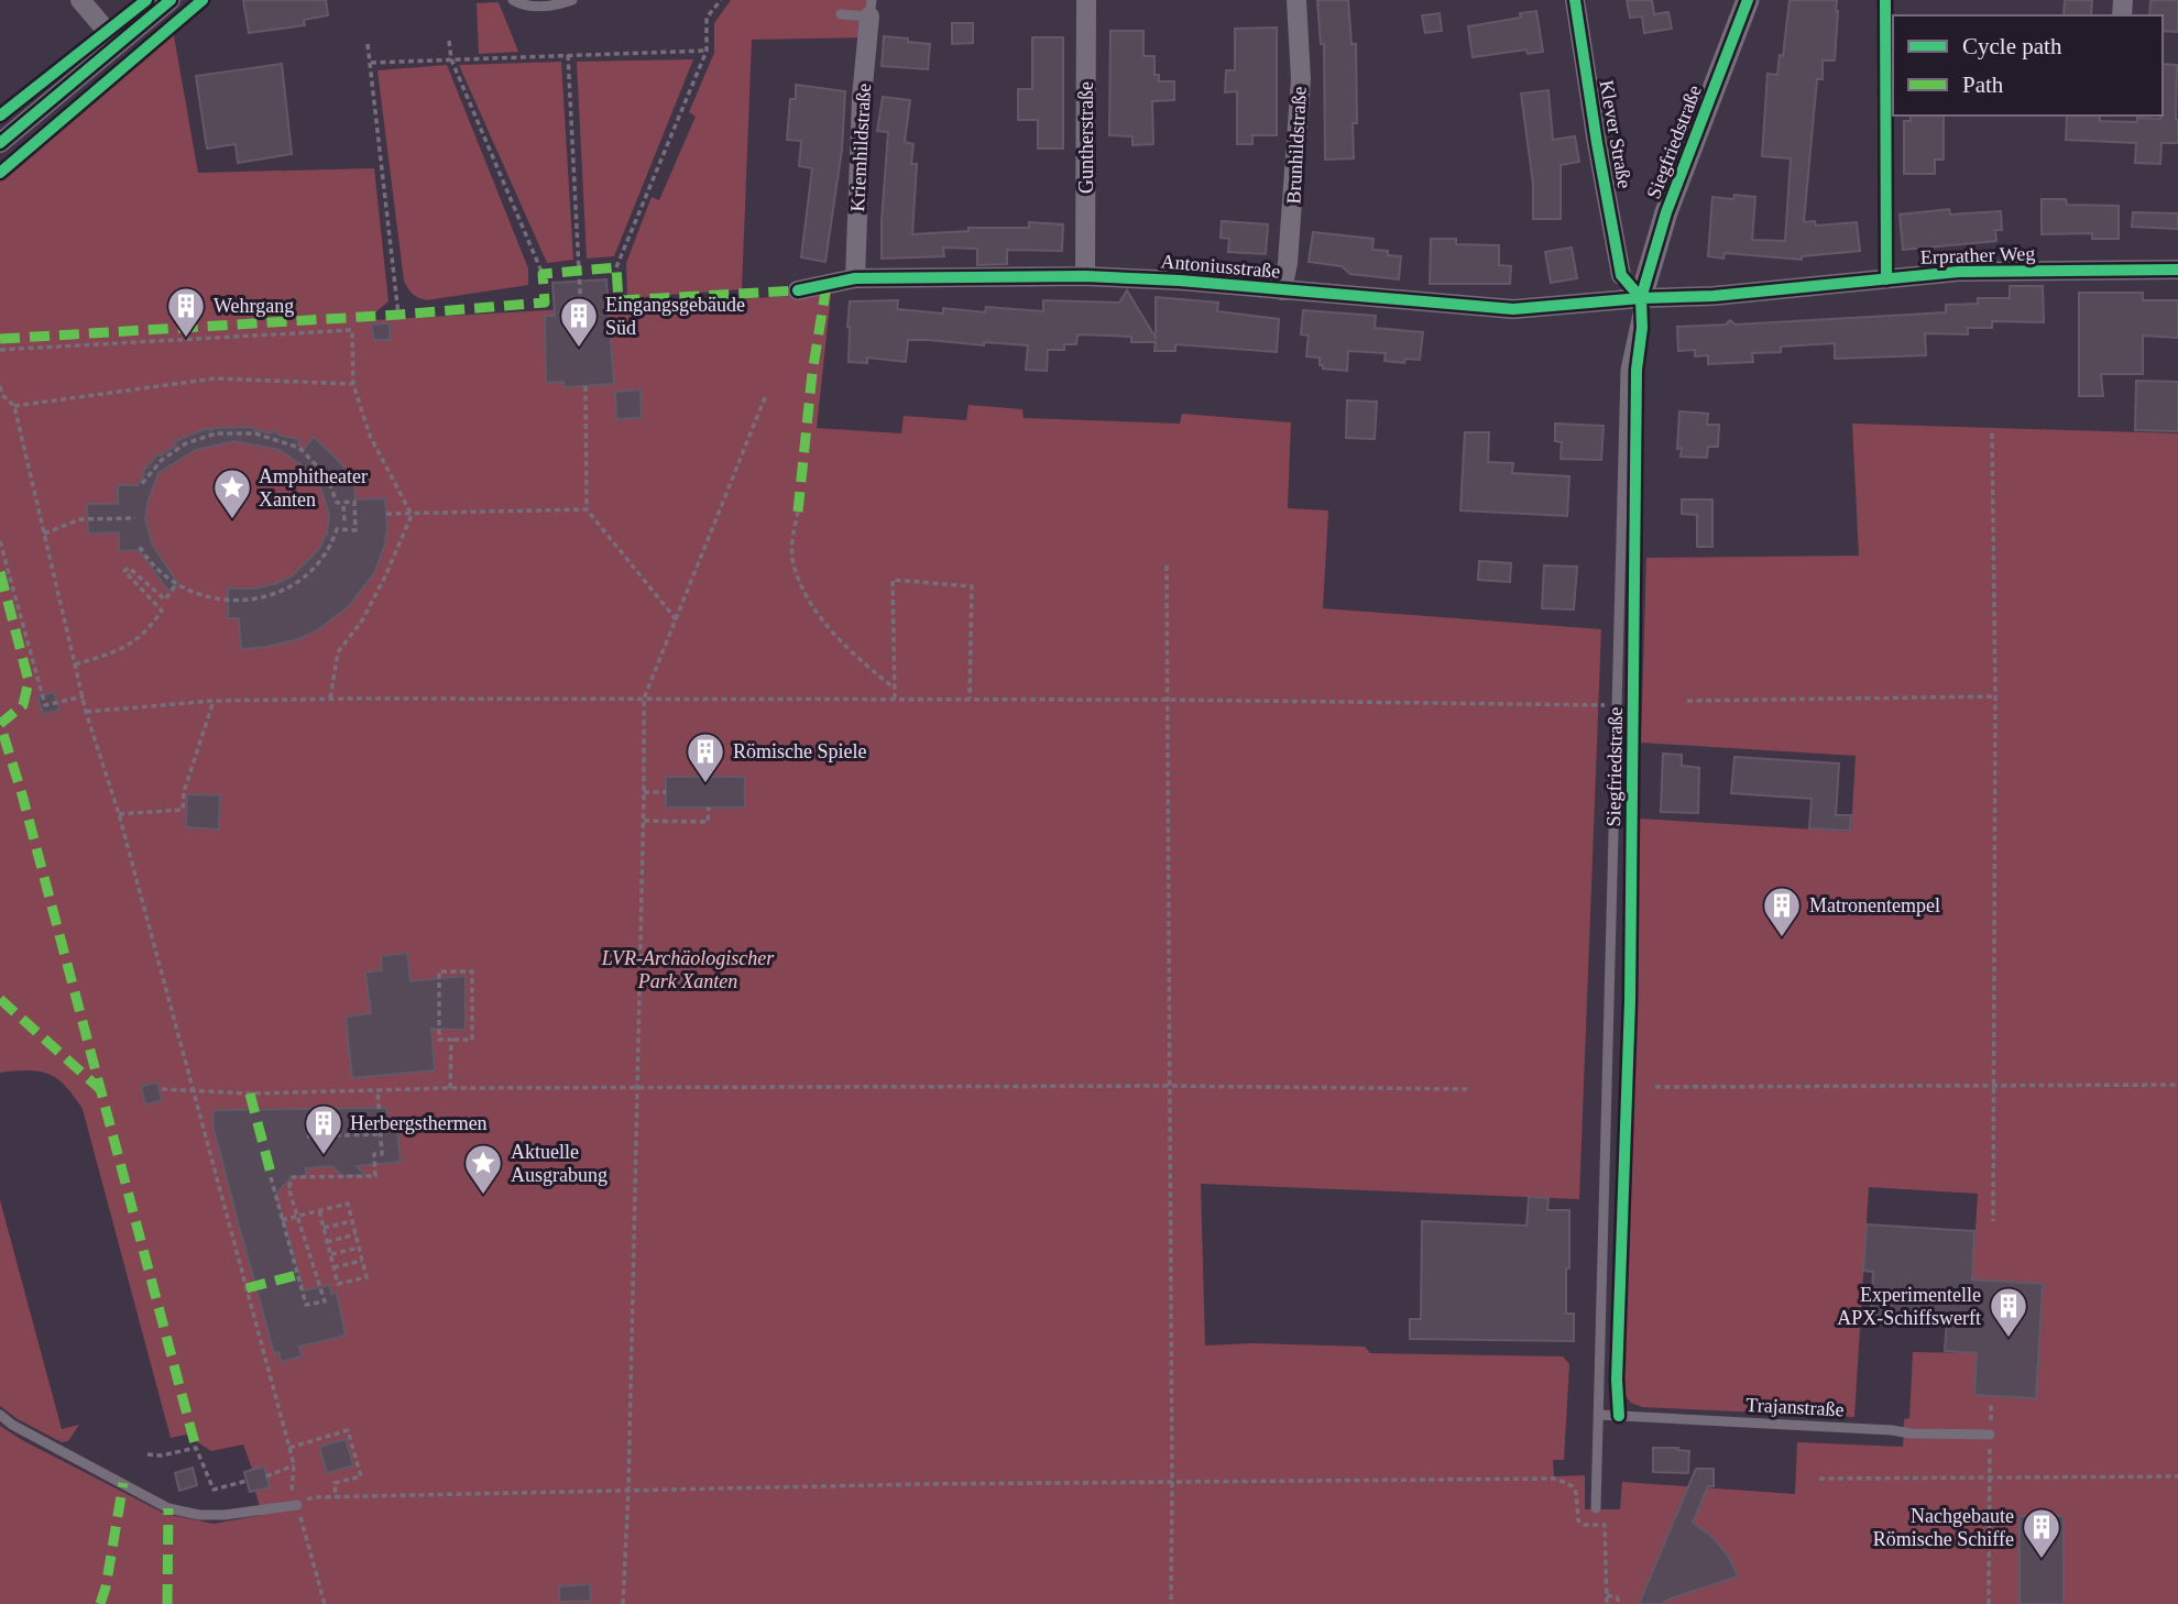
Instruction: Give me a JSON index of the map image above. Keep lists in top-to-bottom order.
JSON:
{
  "streets": {
    "street": [
      "Klever Straße",
      "Guntherstraße",
      "Siegfriedstraße",
      "Brunhildstraße",
      "Kriemhildstraße",
      "Erprather Weg",
      "Antoniusstraße"
    ],
    "lane": ["Trajanstraße"]
  },
  "crossings": [
    ["Guntherstraße", "Antoniusstraße"],
    ["Siegfriedstraße", "Erprather Weg"],
    ["Siegfriedstraße", "Antoniusstraße"],
    ["Siegfriedstraße", "Trajanstraße"],
    ["Brunhildstraße", "Antoniusstraße"],
    ["Kriemhildstraße", "Antoniusstraße"],
    ["Erprather Weg", "Antoniusstraße"]
  ],
  "parks": ["LVR-Archäologischer Park Xanten"],
  "places": {
    "building": [
      "Wehrgang",
      "Eingangsgebäude Süd",
      "Römische Spiele",
      "Matronentempel",
      "Herbergsthermen",
      "Experimentelle APX-Schiffswerft",
      "Nachgebaute Römische Schiffe"
    ],
    "place": ["Amphitheater Xanten", "Aktuelle Ausgrabung"]
  },
  "legend": ["Cycle path", "Path"]
}
